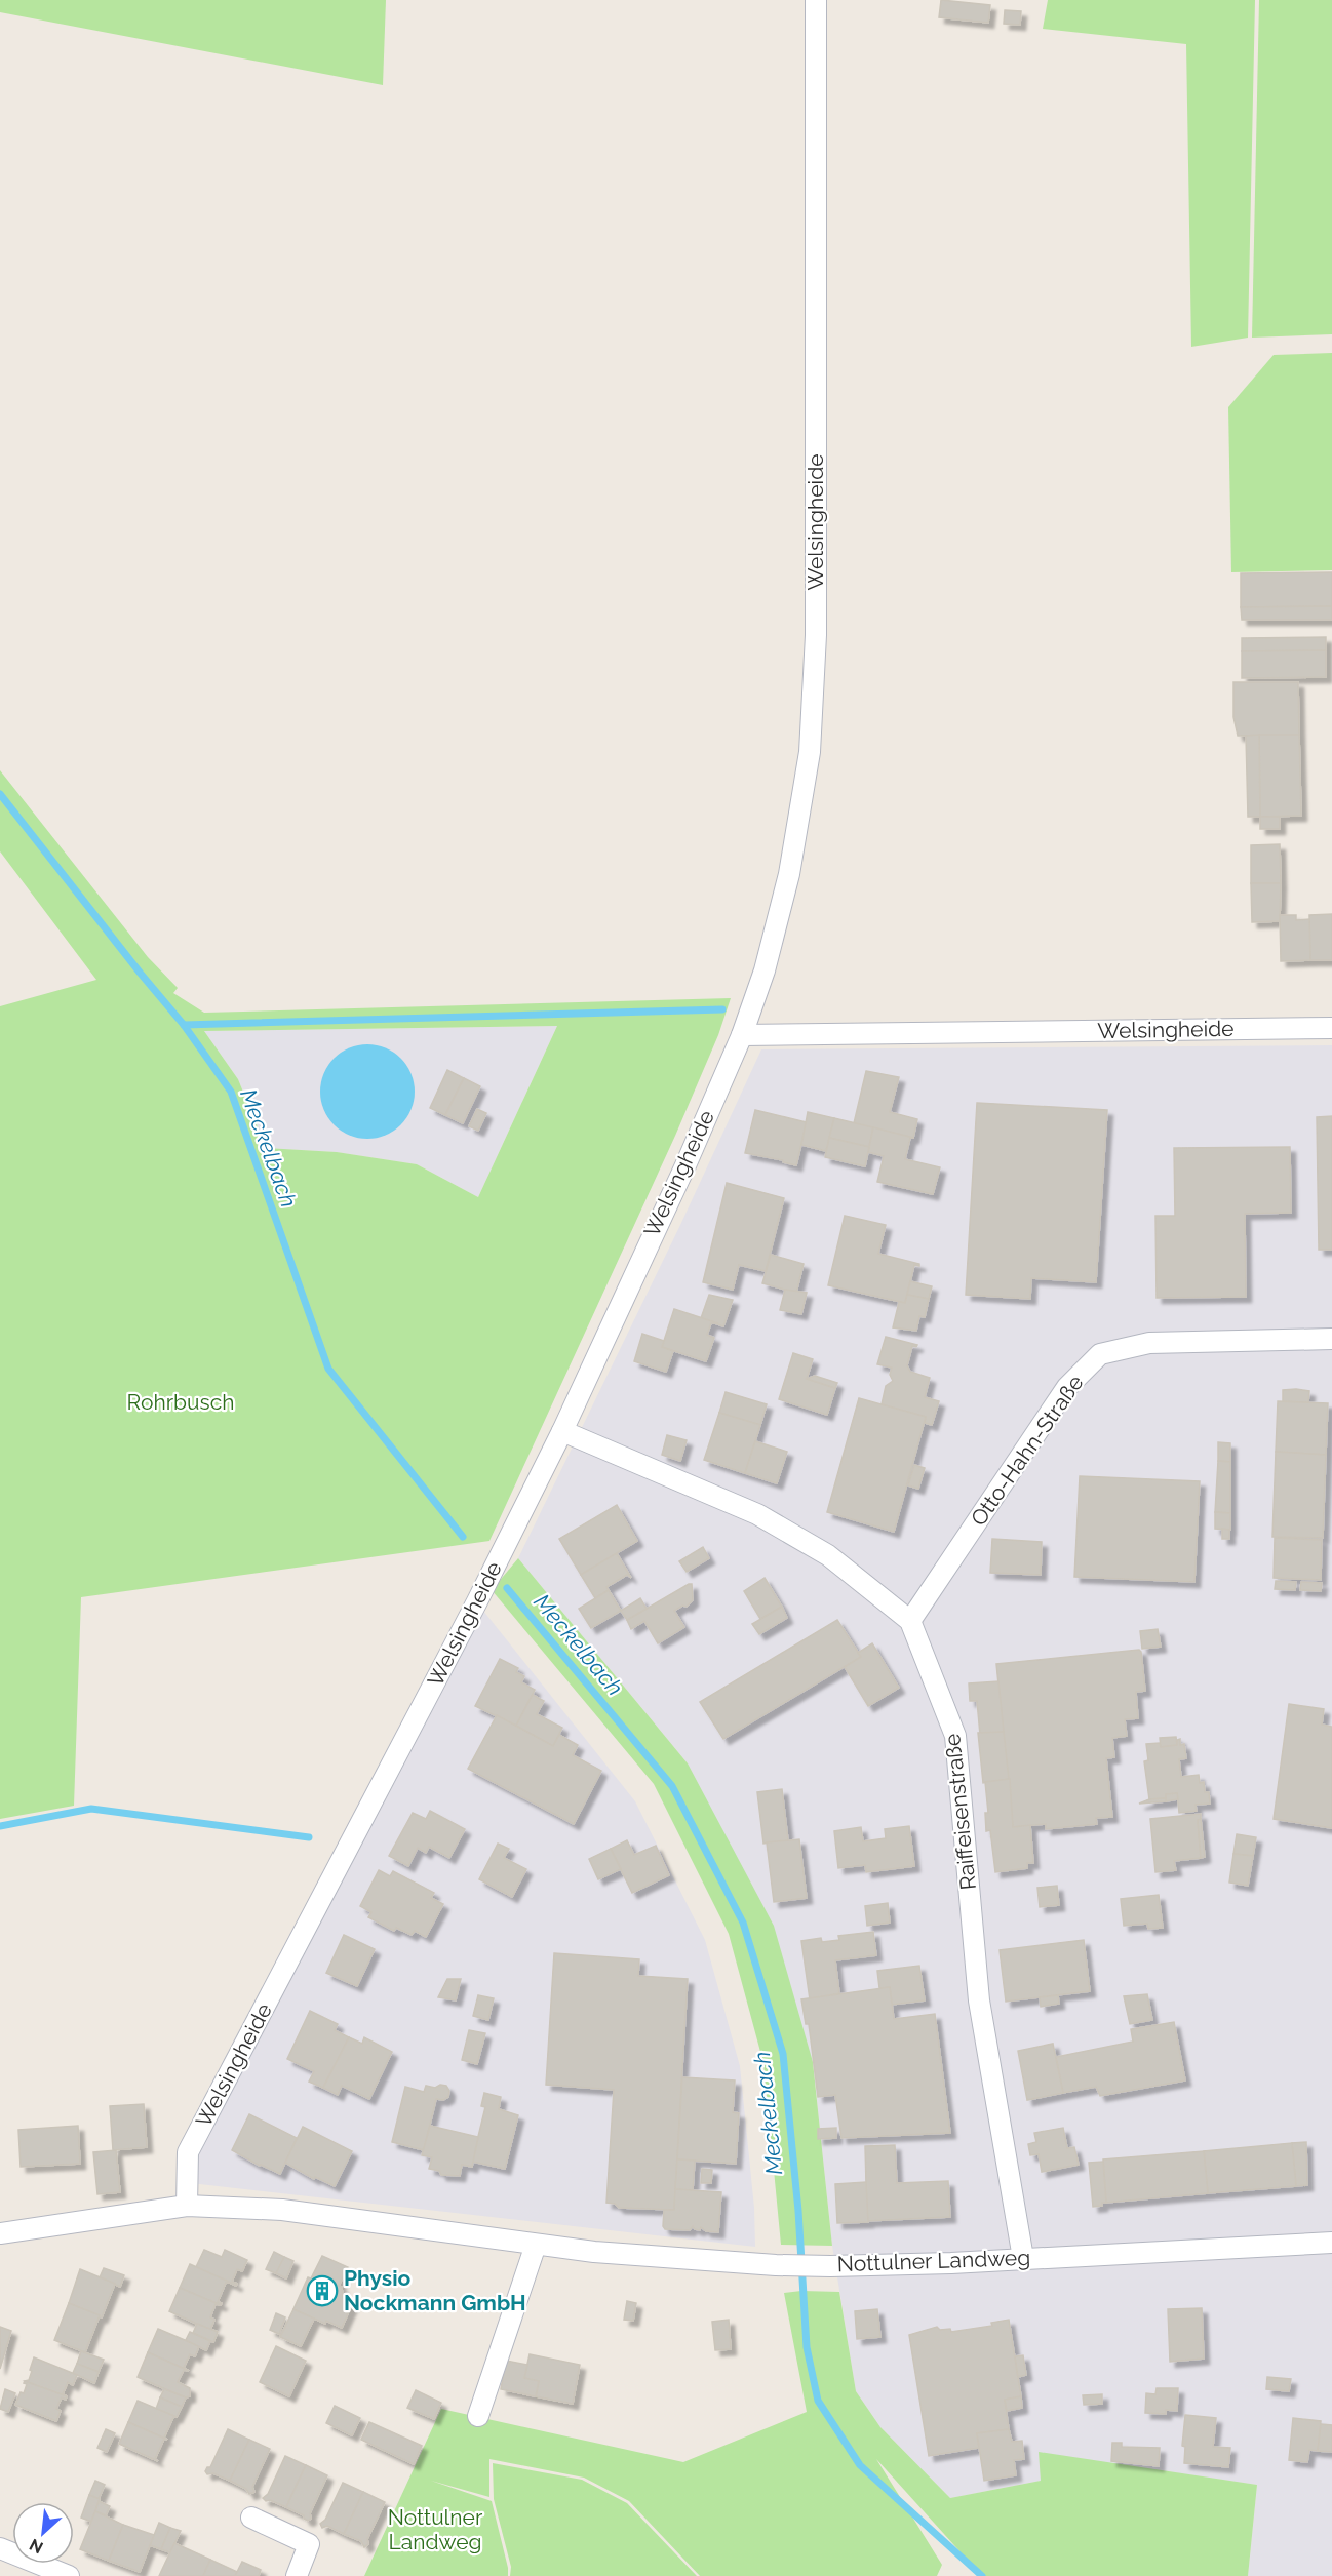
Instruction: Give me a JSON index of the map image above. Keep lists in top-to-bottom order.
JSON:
{
  "streets": {
    "street": [
      "Welsingheide",
      "Otto-Hahn-Straße",
      "Raiffeisenstraße",
      "Nottulner Landweg"
    ]
  },
  "crossings": [
    ["Welsingheide", "Raiffeisenstraße"],
    ["Welsingheide", "Nottulner Landweg"],
    ["Otto-Hahn-Straße", "Raiffeisenstraße"],
    ["Raiffeisenstraße", "Nottulner Landweg"]
  ],
  "water": ["Meckelbach"],
  "parks": ["Rohrbusch", "Nottulner Landweg"],
  "places": {
    "building": ["Physio Nockmann GmbH"]
  },
  "north": "bottom left"
}
